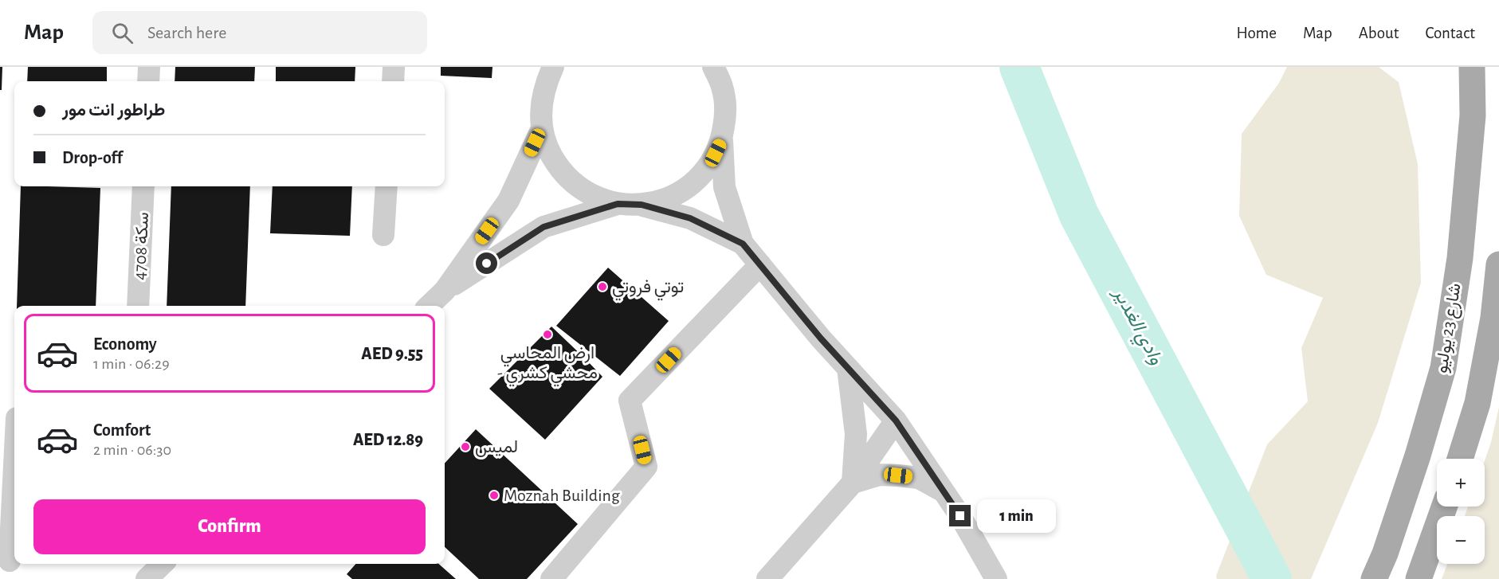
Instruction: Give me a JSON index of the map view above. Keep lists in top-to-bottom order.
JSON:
{
  "streets": {
    "main road": ["شارع 23 يوليو"],
    "street": ["سكة 4708"]
  },
  "water": ["وادي الغدير"],
  "places": [
    "توتي فروتي",
    "ارض المحاسي - محشي كشري",
    "لميس",
    "Moznah Building"
  ],
  "page": {
    "header": "Map",
    "search": "Search here",
    "nav": [
      "Home",
      "Map",
      "About",
      "Contact"
    ],
    "banner": ["طراطور انت مور", "Drop-off"],
    "list": [
      {
        "name": "Economy",
        "note": "1 min · 06:29",
        "value": "AED 9.55"
      },
      {
        "name": "Comfort",
        "note": "2 min · 06:30",
        "value": "AED 12.89"
      }
    ],
    "map_buttons": ["+", "−"],
    "buttons": "Confirm",
    "bubble": "1 min"
  }
}
